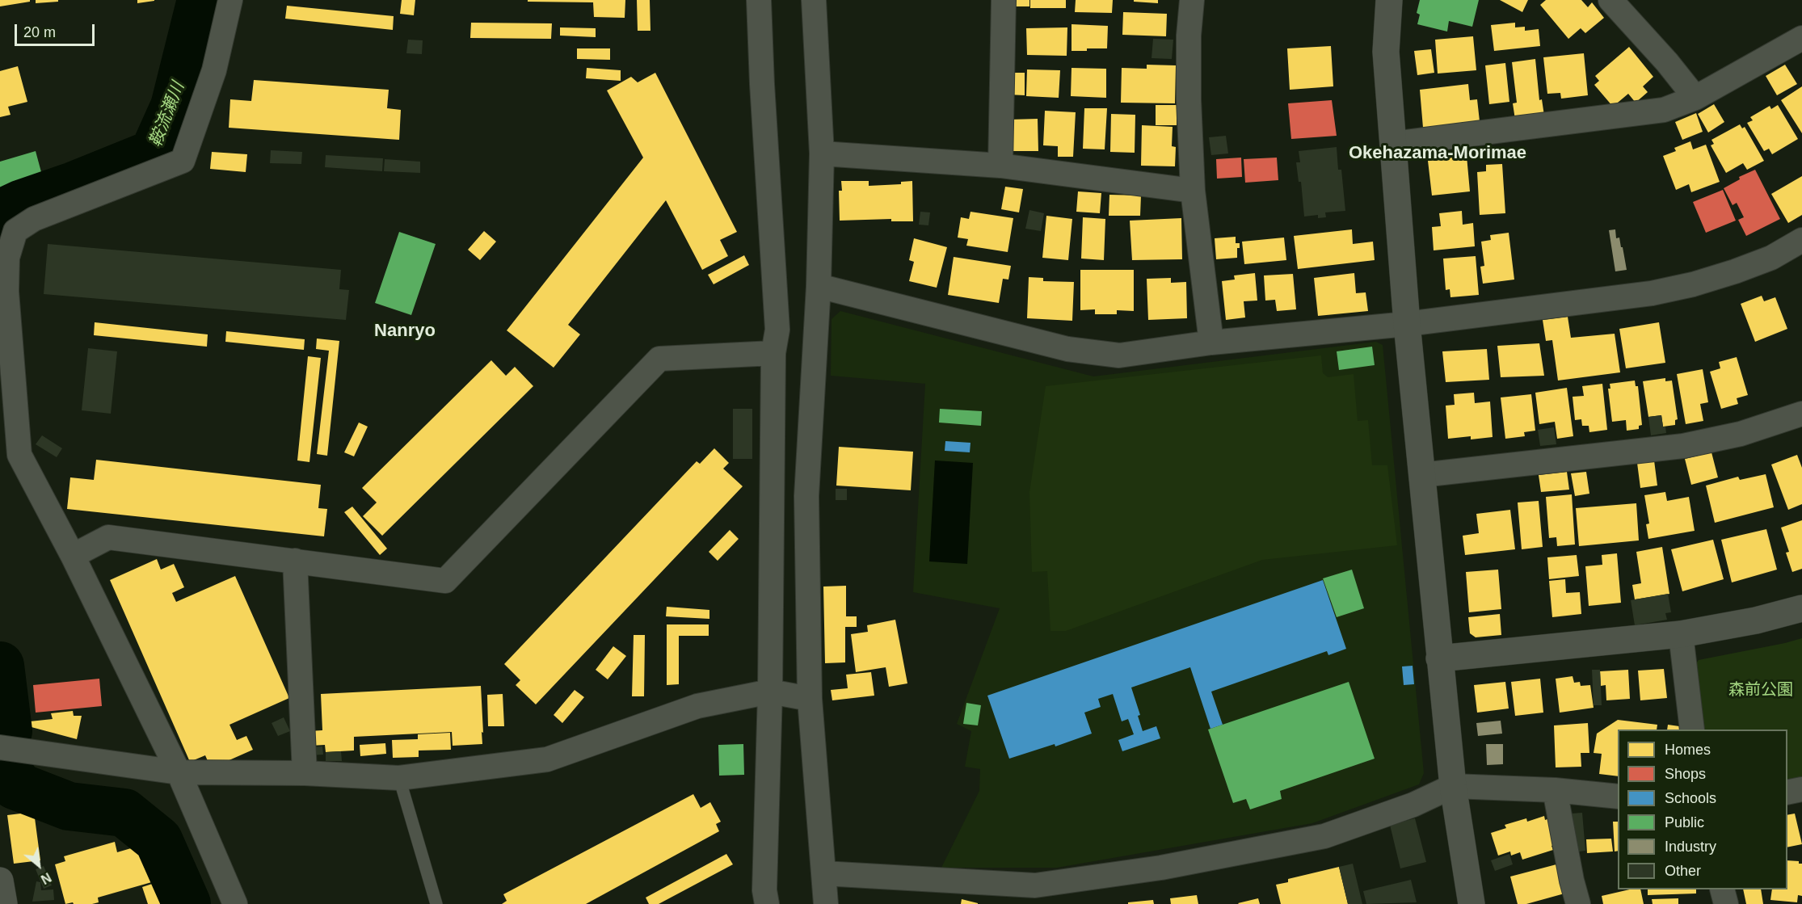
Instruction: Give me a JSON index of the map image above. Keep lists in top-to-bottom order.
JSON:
{
  "districts": ["Okehazama-Morimae", "Nanryo"],
  "water": ["鞍流瀬川"],
  "parks": ["森前公園"],
  "legend": [
    "Homes",
    "Shops",
    "Schools",
    "Public",
    "Industry",
    "Other"
  ],
  "scale_bar": "20 m",
  "north": "bottom right"
}
